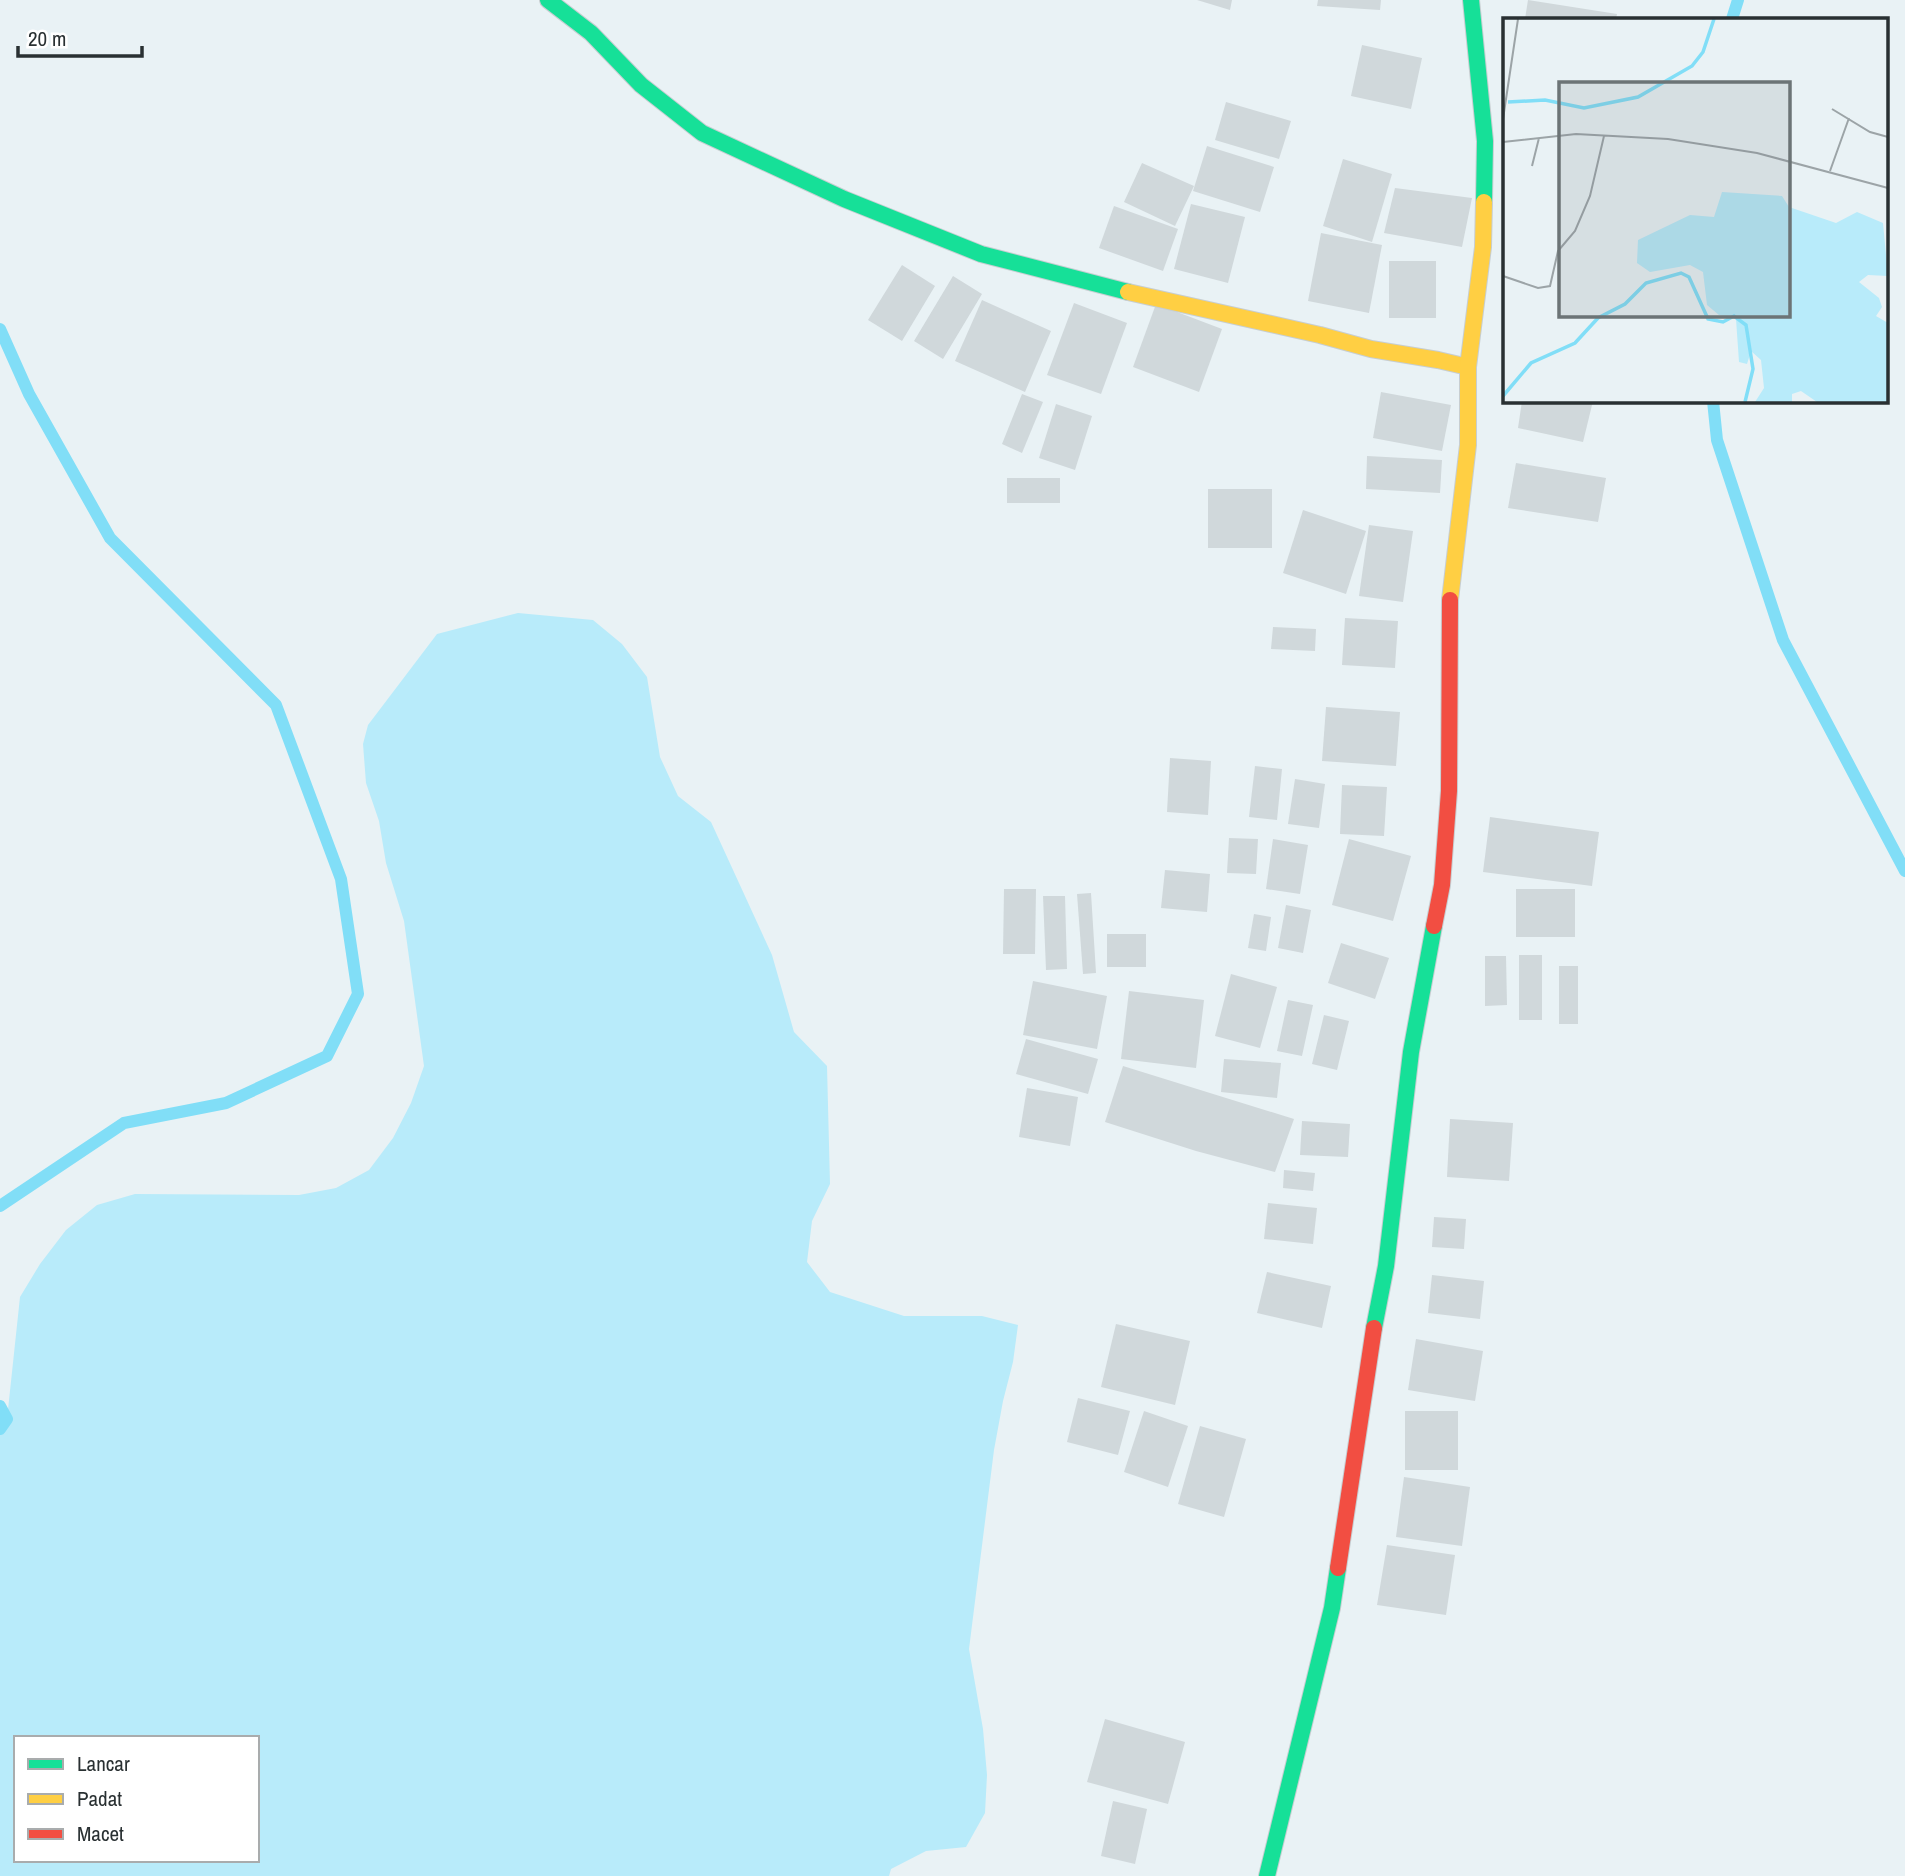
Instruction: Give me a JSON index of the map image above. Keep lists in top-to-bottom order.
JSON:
{
  "legend": ["Lancar", "Padat", "Macet"],
  "scale_bar": "20 m"
}
